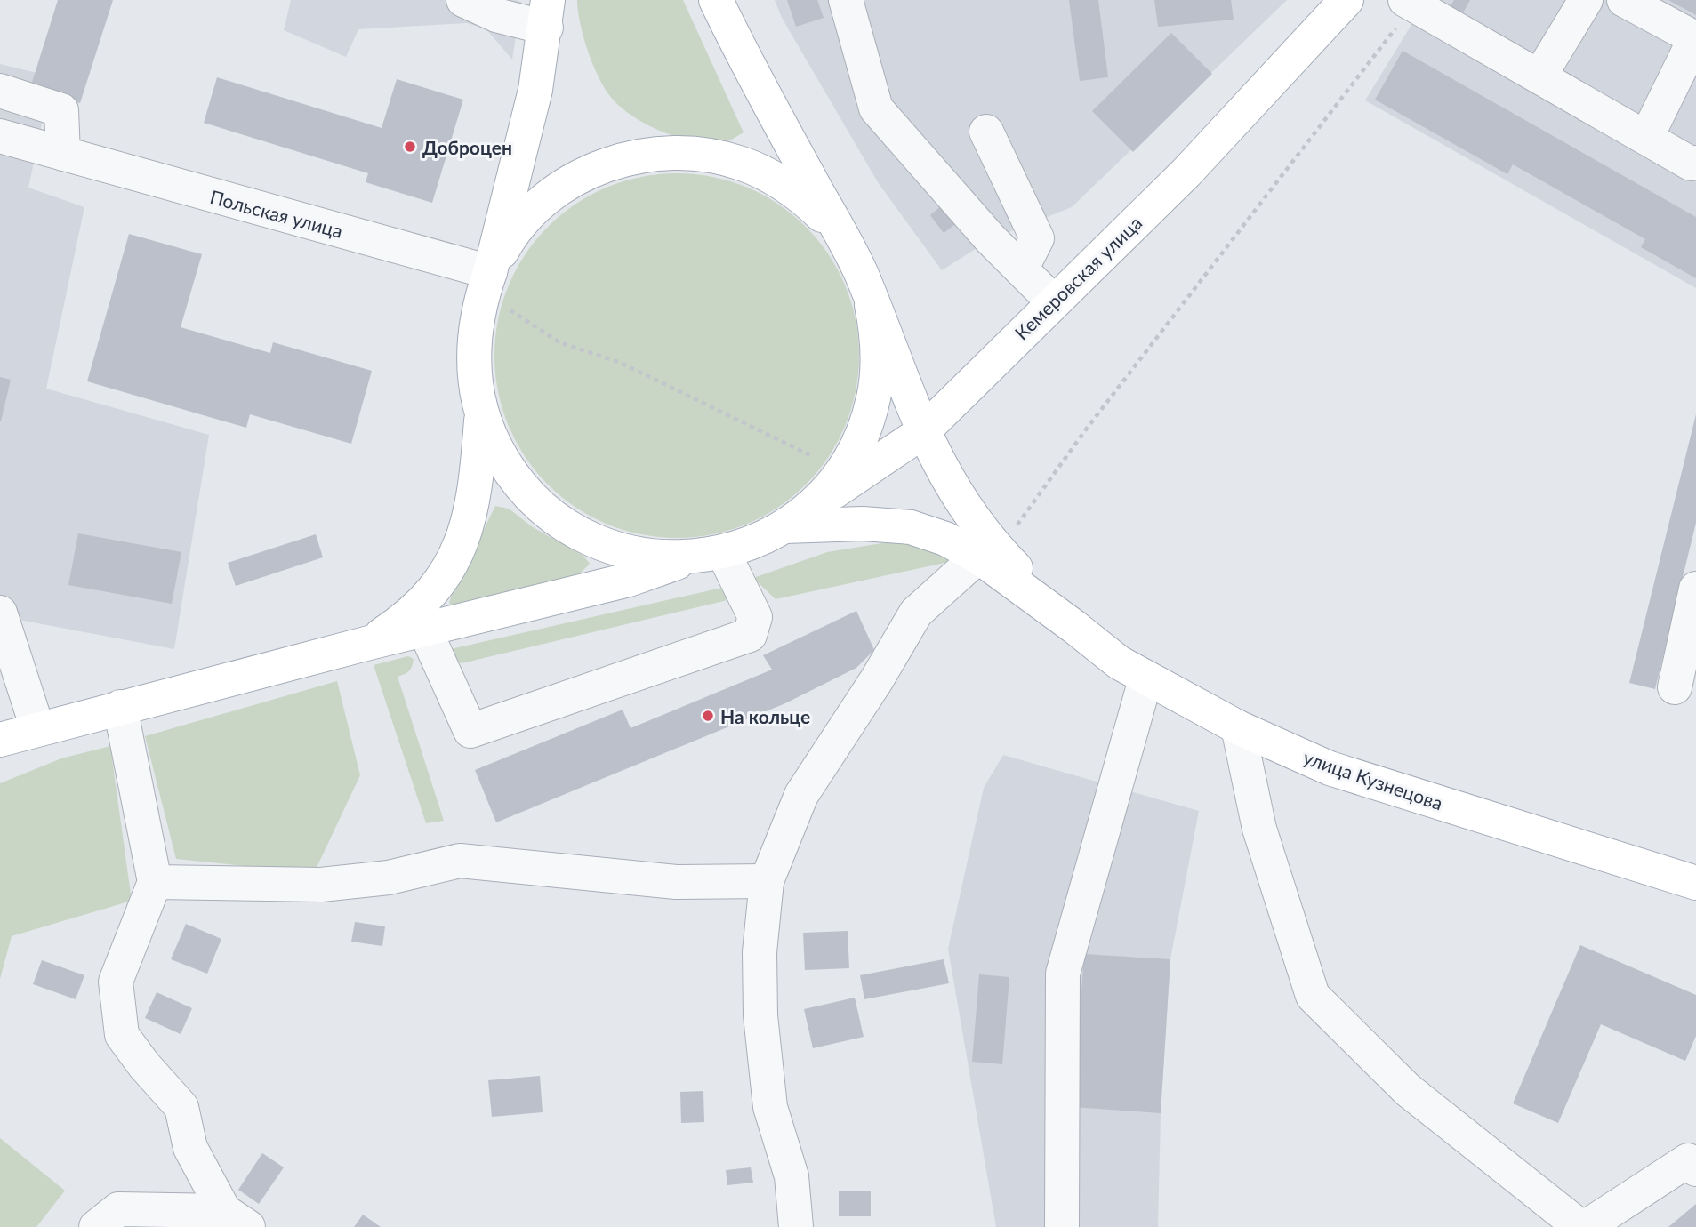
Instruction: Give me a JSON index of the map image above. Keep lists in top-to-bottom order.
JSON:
{
  "streets": {
    "main road": ["Кемеровская улица", "улица Кузнецова"],
    "lane": ["Польская улица"]
  },
  "places": ["Доброцен", "На кольце"]
}
